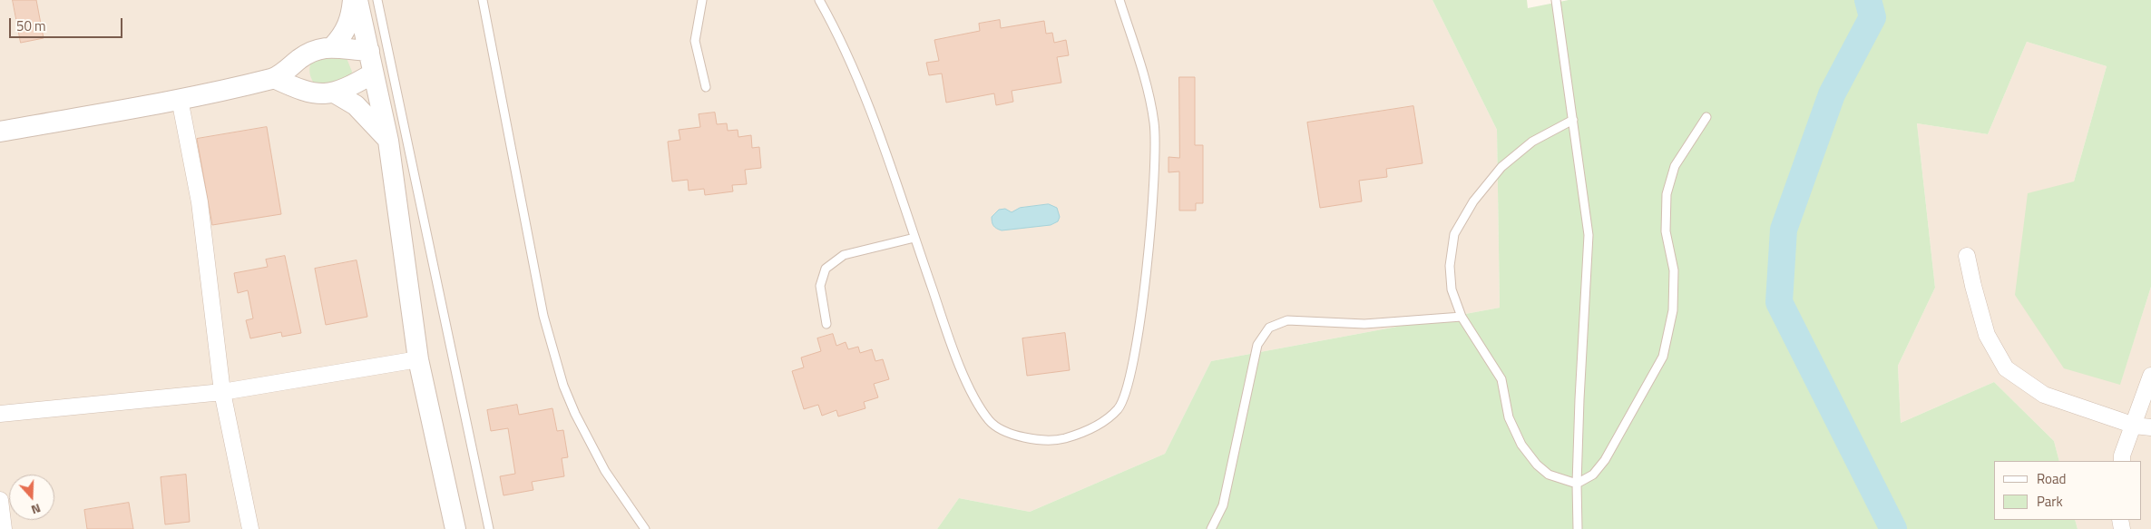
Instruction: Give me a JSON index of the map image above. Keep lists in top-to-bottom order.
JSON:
{
  "legend": ["Road", "Park"],
  "scale_bar": "50 m",
  "north": "bottom"
}
